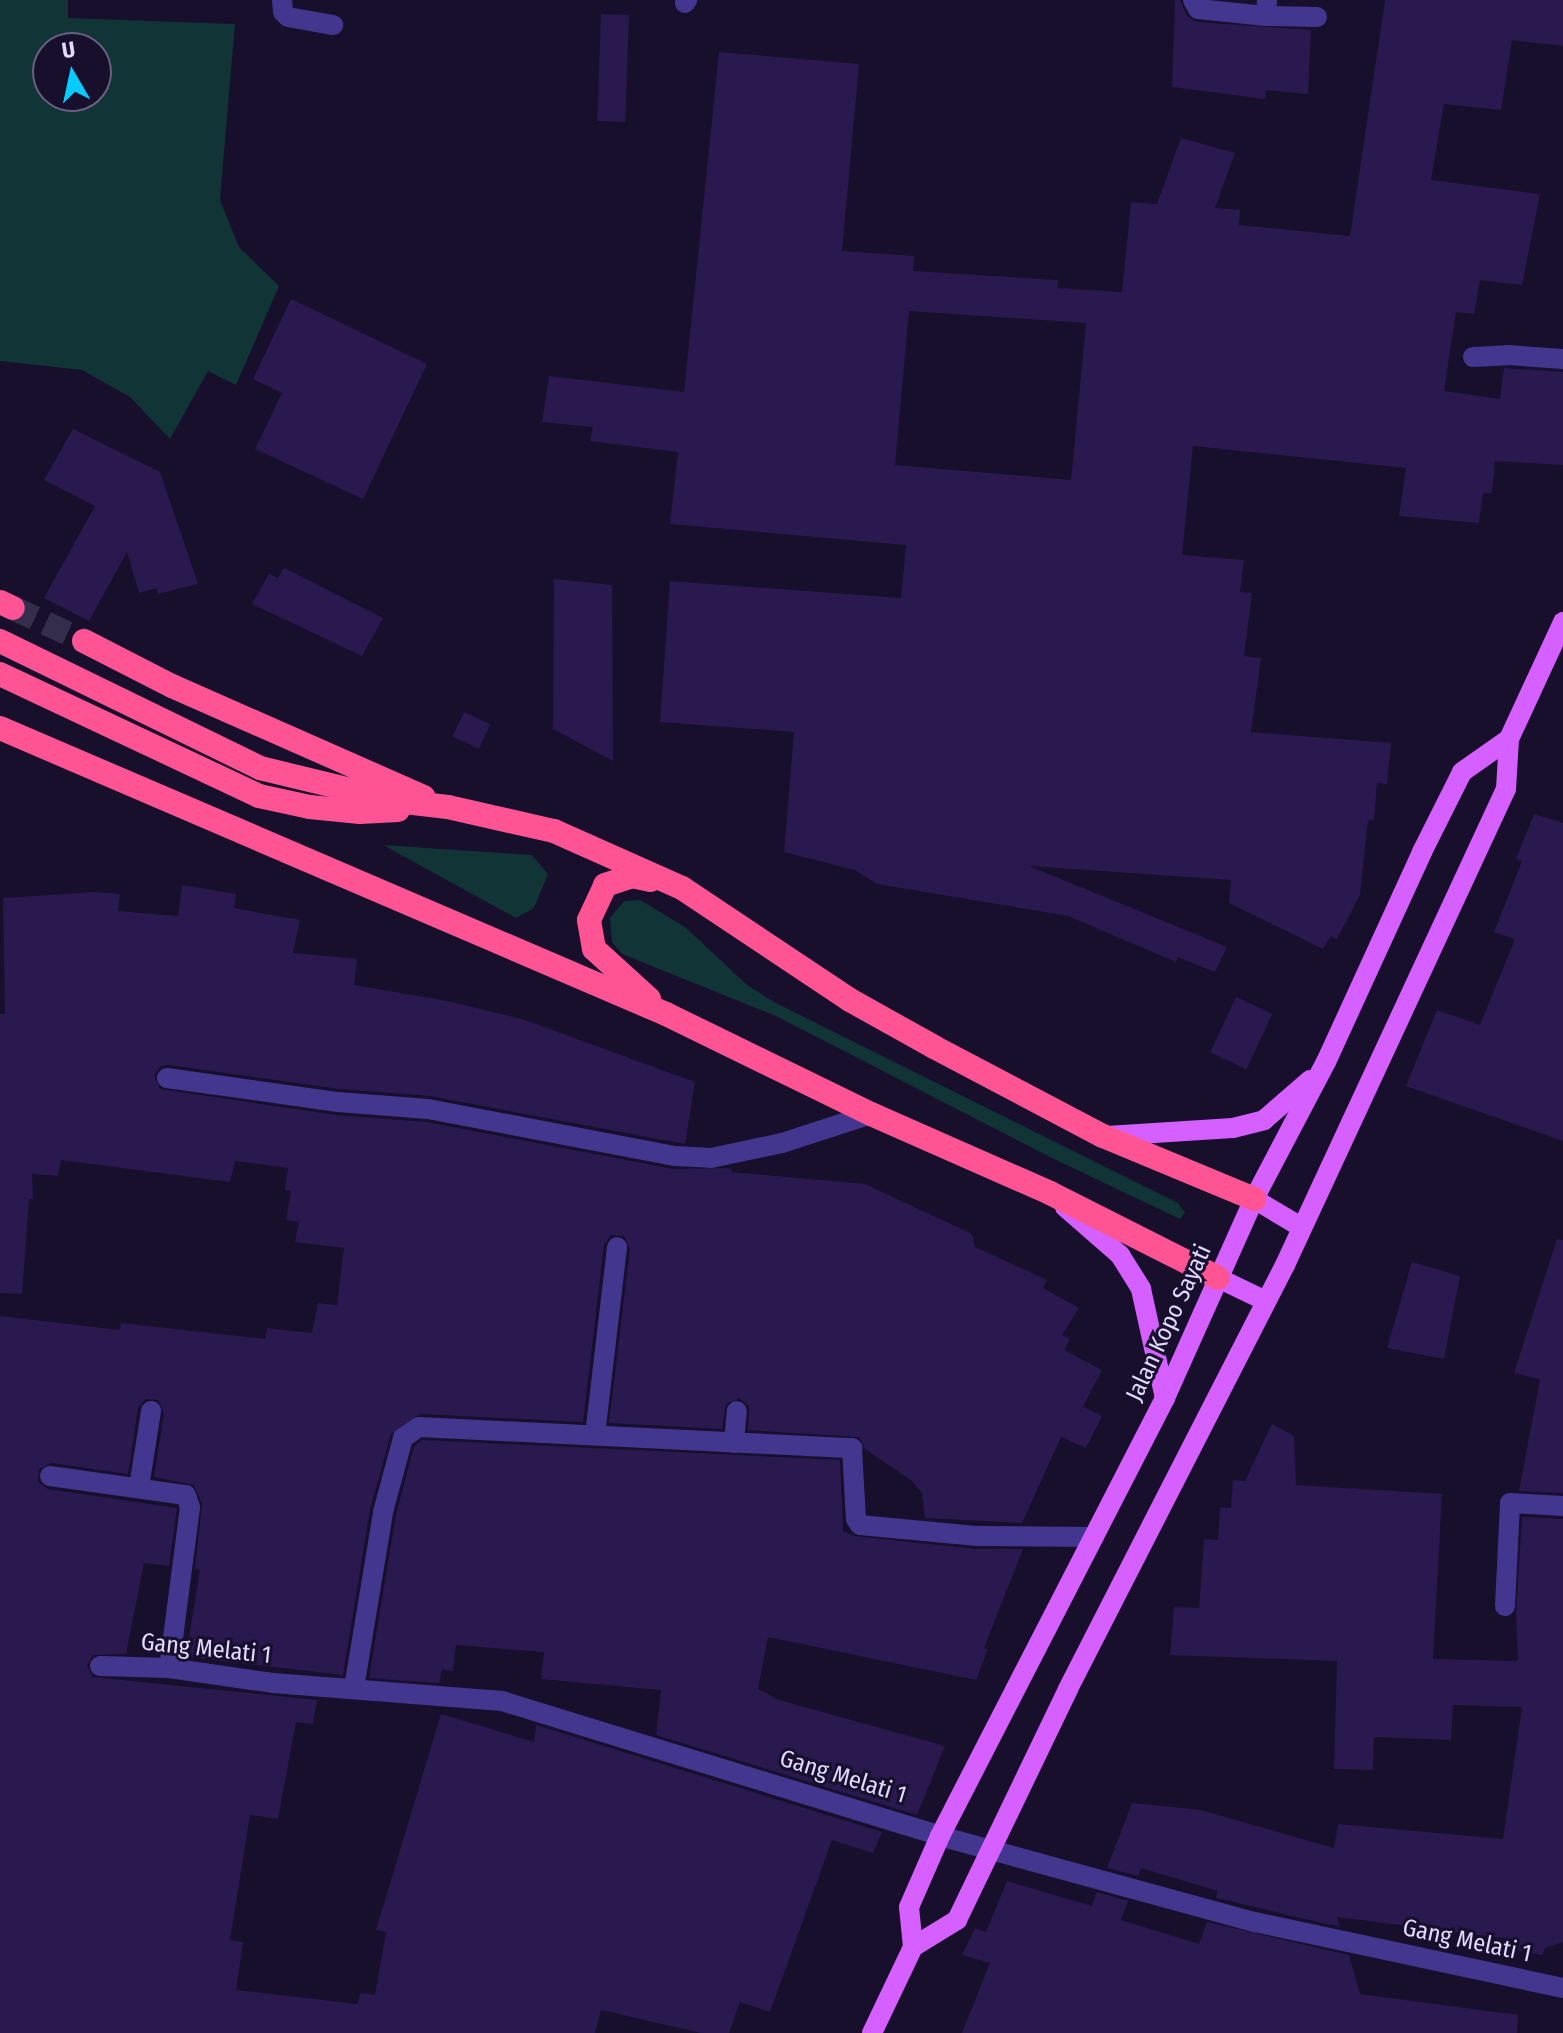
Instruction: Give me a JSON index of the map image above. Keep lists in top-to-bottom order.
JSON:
{
  "streets": {
    "main road": ["Jalan Kopo Sayati"],
    "street": ["Gang Melati 1"]
  },
  "crossings": [
    ["Jalan Kopo Sayati", "Gang Melati 1"]
  ],
  "north": "top"
}
